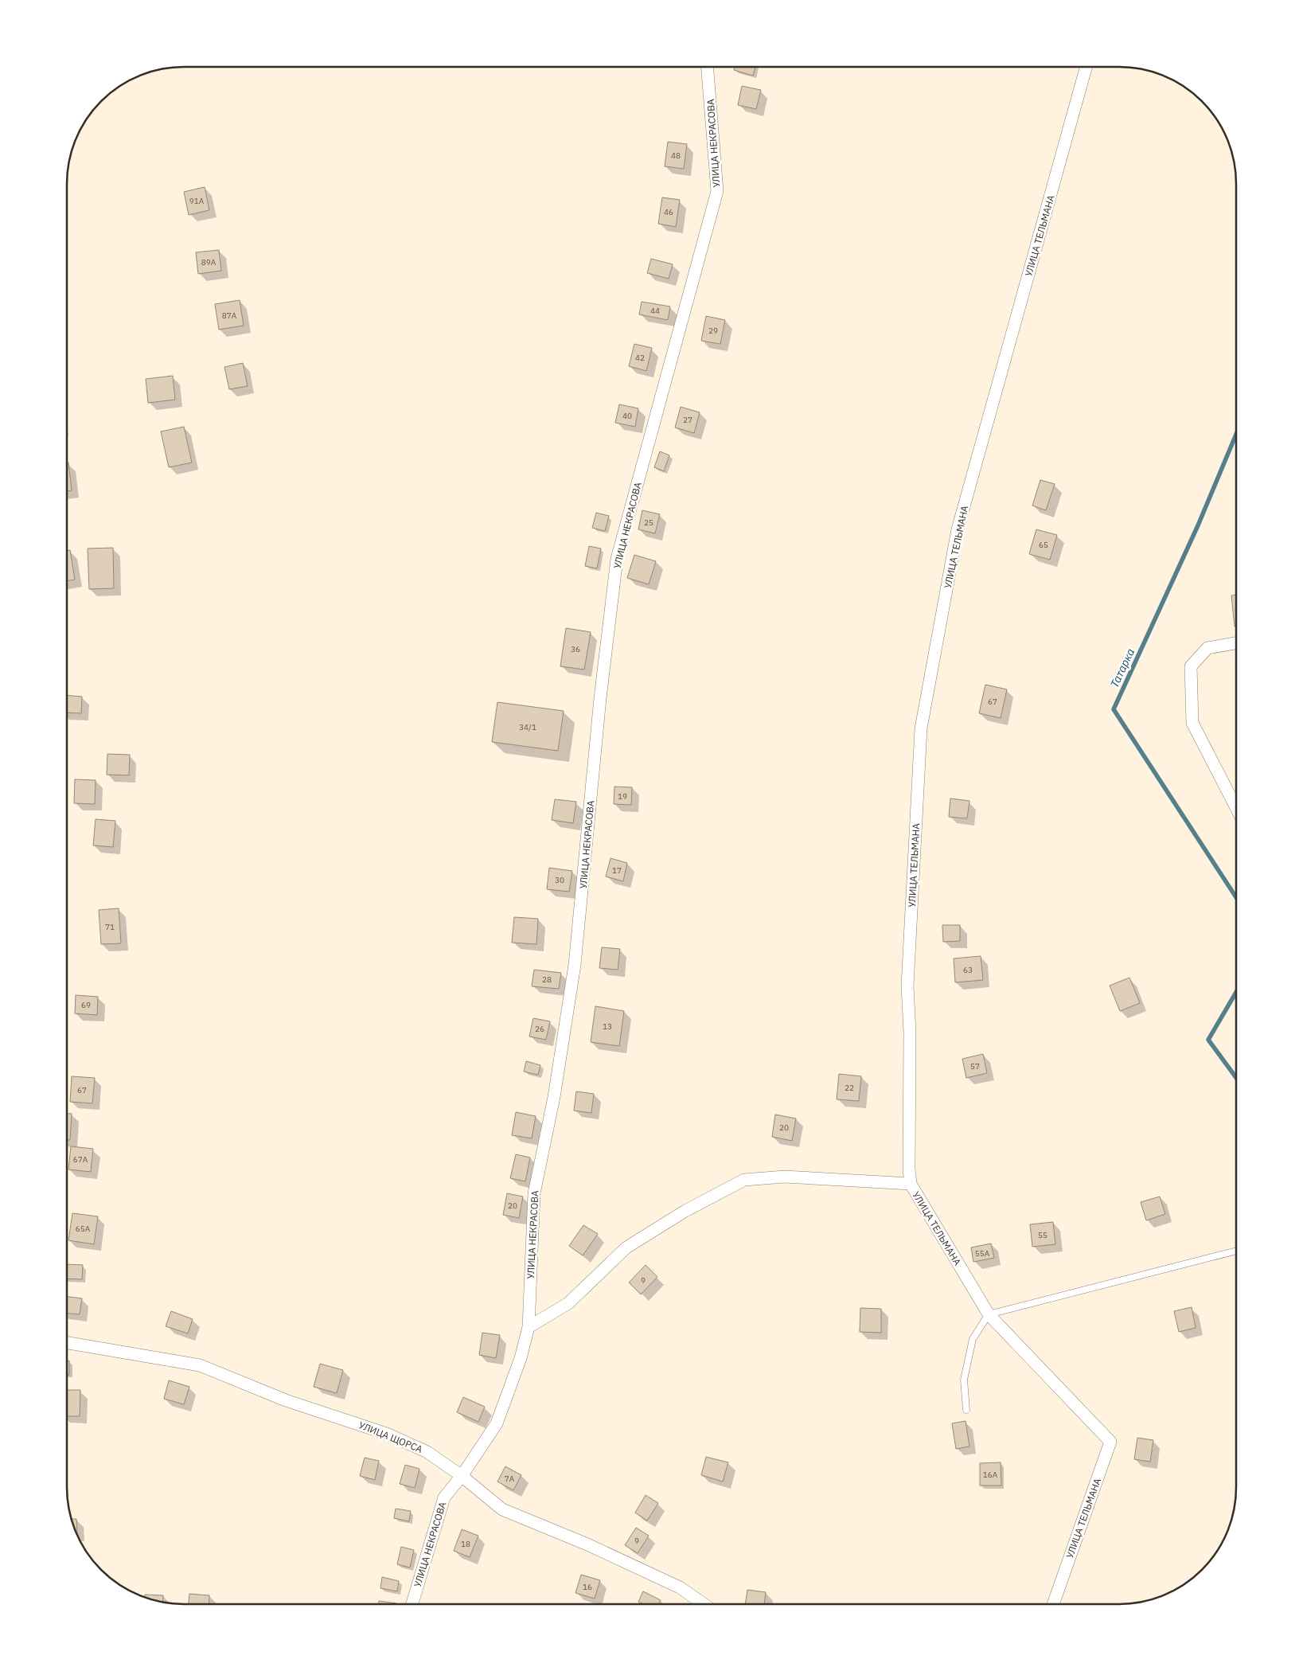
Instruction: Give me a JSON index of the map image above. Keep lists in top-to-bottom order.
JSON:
{
  "streets": {
    "street": ["УЛИЦА НЕКРАСОВА", "УЛИЦА ТЕЛЬМАНА", "УЛИЦА ЩОРСА"]
  },
  "crossings": [
    ["УЛИЦА НЕКРАСОВА", "УЛИЦА ЩОРСА"]
  ],
  "water": ["Татарка"],
  "house_numbers": [
    "48",
    "91А",
    "46",
    "89А",
    "44",
    "87А",
    "29",
    "42",
    "40",
    "27",
    "25",
    "65",
    "36",
    "67",
    "34/1",
    "19",
    "17",
    "30",
    "71",
    "63",
    "28",
    "69",
    "13",
    "26",
    "57",
    "22",
    "67",
    "20",
    "67А",
    "20",
    "65А",
    "55",
    "55А",
    "9",
    "16А",
    "7А",
    "9",
    "18",
    "16"
  ]
}
